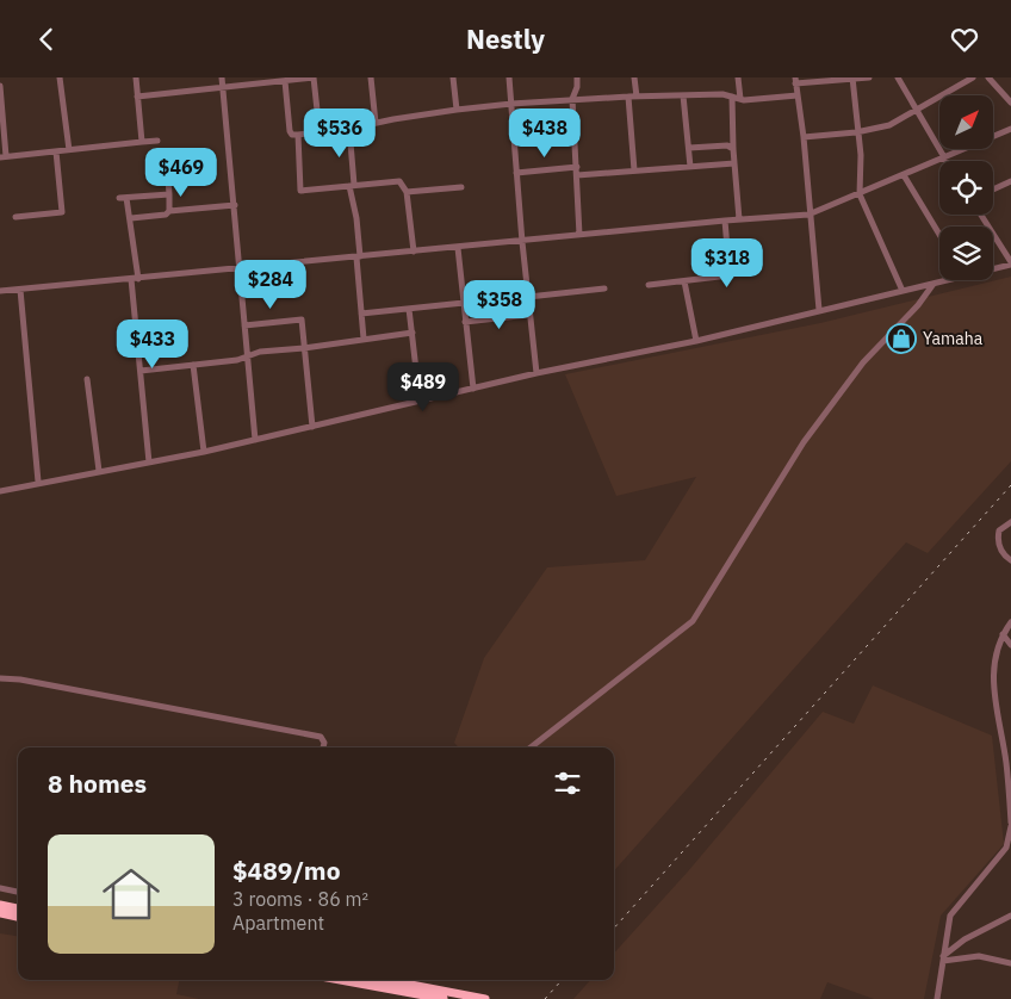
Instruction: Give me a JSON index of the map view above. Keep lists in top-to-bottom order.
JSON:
{
  "places": {
    "shop": ["Yamaha"]
  },
  "north": "top right",
  "page": {
    "header": "Nestly",
    "price": [
      "$536",
      "$438",
      "$469",
      "$318",
      "$284",
      "$358",
      "$433",
      "$489"
    ],
    "heading": "8 homes",
    "list": [
      {
        "name": "$489/mo",
        "note": "3 rooms · 86 m² · Apartment"
      }
    ]
  }
}
